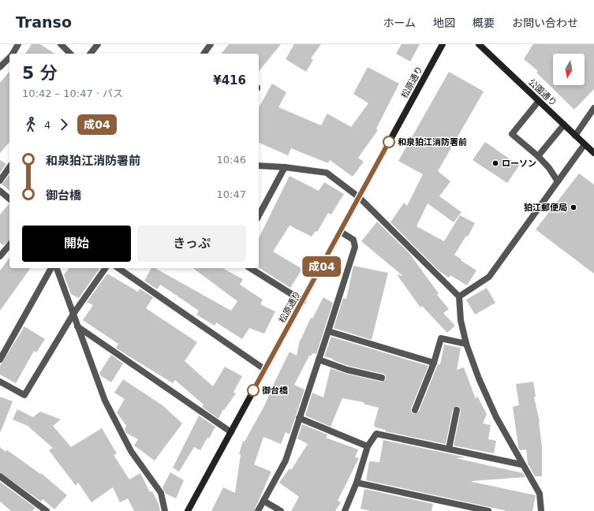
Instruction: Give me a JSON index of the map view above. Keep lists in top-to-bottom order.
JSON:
{
  "streets": {
    "main road": ["松原通り", "公園通り"]
  },
  "places": [
    "和泉狛江消防署前",
    "ローソン",
    "狛江郵便局",
    "御台橋"
  ],
  "lines": ["bus line 成04"],
  "north": "bottom",
  "page": {
    "header": "Transo",
    "nav": [
      "ホーム",
      "地図",
      "概要",
      "お問い合わせ"
    ],
    "on_map": "成04",
    "heading": ["5 分", "10:42 – 10:47 · バス", "¥416"],
    "legs": ["4", "成04"],
    "list": [
      {
        "name": "和泉狛江消防署前",
        "value": "10:46"
      },
      {
        "name": "御台橋",
        "value": "10:47"
      }
    ],
    "buttons": ["開始", "きっぷ"]
  }
}
